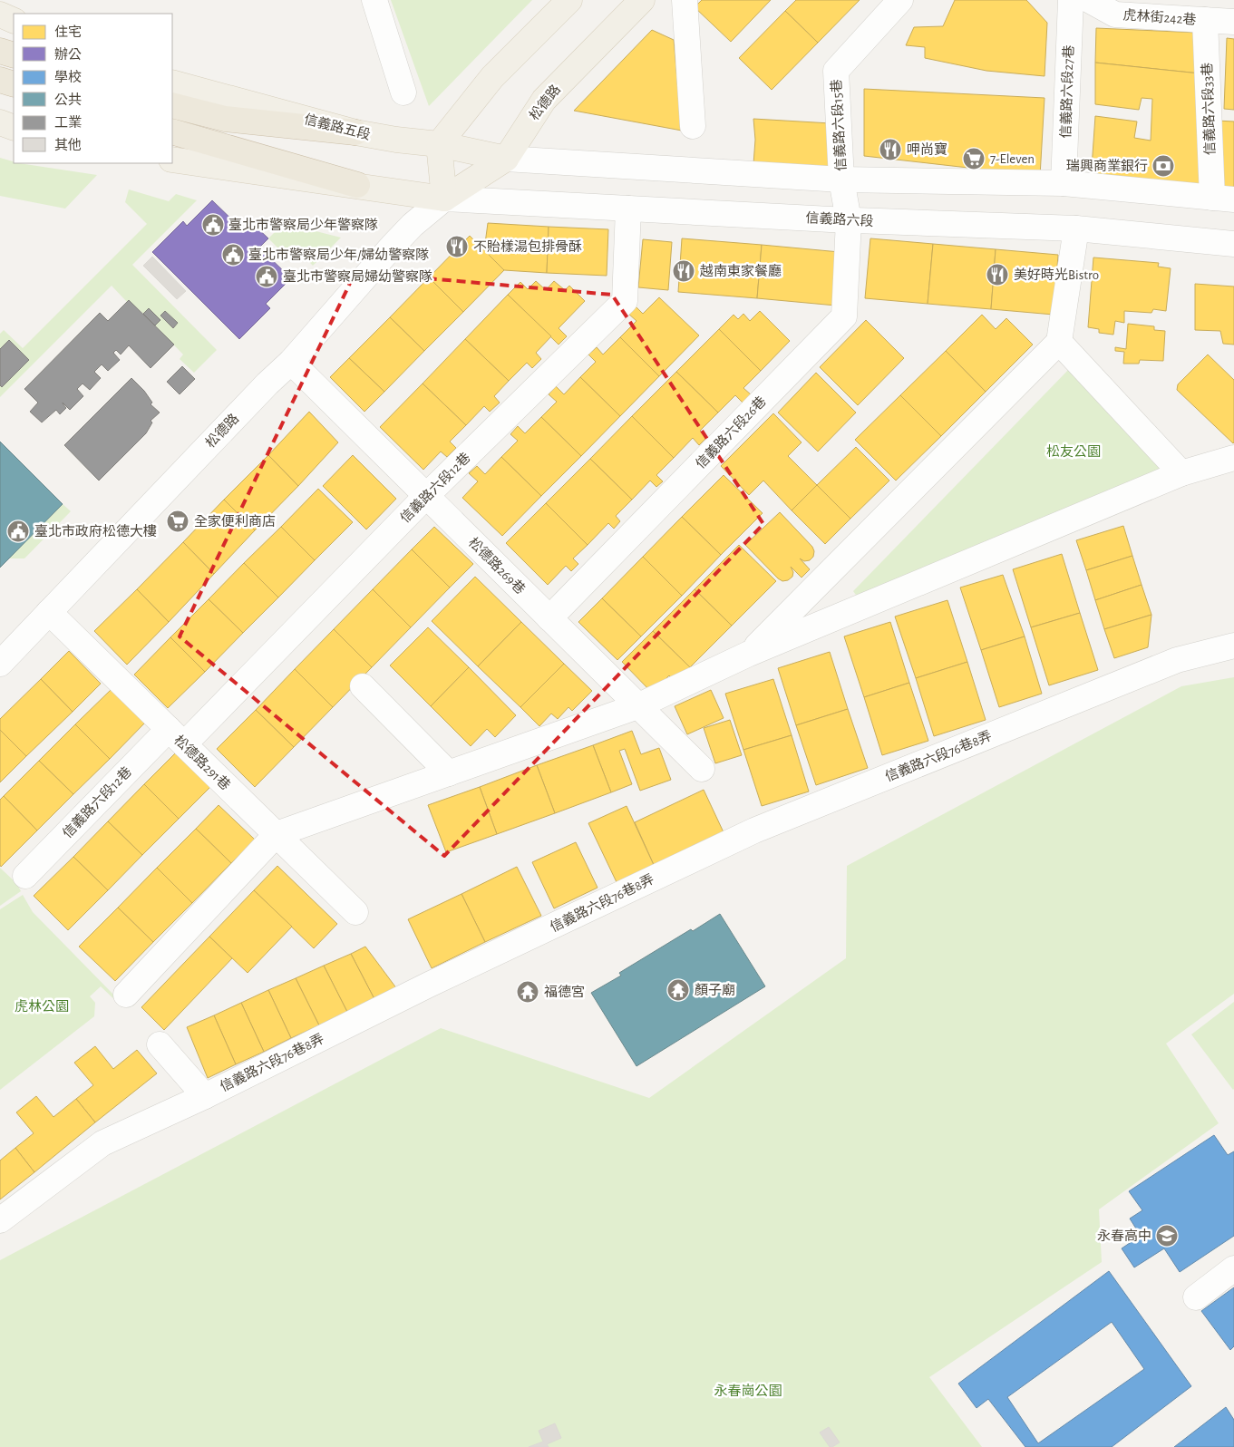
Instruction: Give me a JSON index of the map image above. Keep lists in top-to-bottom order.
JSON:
{
  "streets": {
    "main road": ["松德路", "信義路五段"],
    "street": [
      "虎林街242巷",
      "信義路六段27巷",
      "信義路六段33巷",
      "信義路六段15巷",
      "信義路六段",
      "信義路六段26巷",
      "信義路六段12巷",
      "松德路269巷",
      "信義路六段76巷8弄",
      "松德路291巷"
    ]
  },
  "crossings": [
    ["虎林街242巷", "信義路六段33巷"],
    ["松德路", "信義路五段"],
    ["松德路", "信義路六段"],
    ["松德路", "松德路269巷"],
    ["松德路", "松德路291巷"],
    ["信義路六段15巷", "信義路六段"],
    ["信義路六段15巷", "信義路六段26巷"],
    ["信義路六段", "信義路六段26巷"],
    ["信義路六段", "信義路六段12巷"],
    ["信義路六段26巷", "松德路269巷"],
    ["信義路六段12巷", "松德路269巷"],
    ["信義路六段12巷", "松德路291巷"]
  ],
  "parks": ["松友公園", "虎林公園", "永春崗公園"],
  "places": {
    "restaurant": [
      "呷尚寶",
      "不貽樣湯包排骨酥",
      "越南東家餐廳",
      "美好時光Bistro"
    ],
    "supermarket": ["7-Eleven", "全家便利商店"],
    "bank": ["瑞興商業銀行"],
    "public building": [
      "臺北市警察局少年警察隊",
      "臺北市警察局少年/婦幼警察隊",
      "臺北市警察局婦幼警察隊",
      "臺北市政府松德大樓"
    ],
    "temple": ["顏子廟", "福德宮"],
    "school or university": ["永春高中"]
  },
  "legend": [
    "住宅",
    "辦公",
    "學校",
    "公共",
    "工業",
    "其他"
  ]
}
